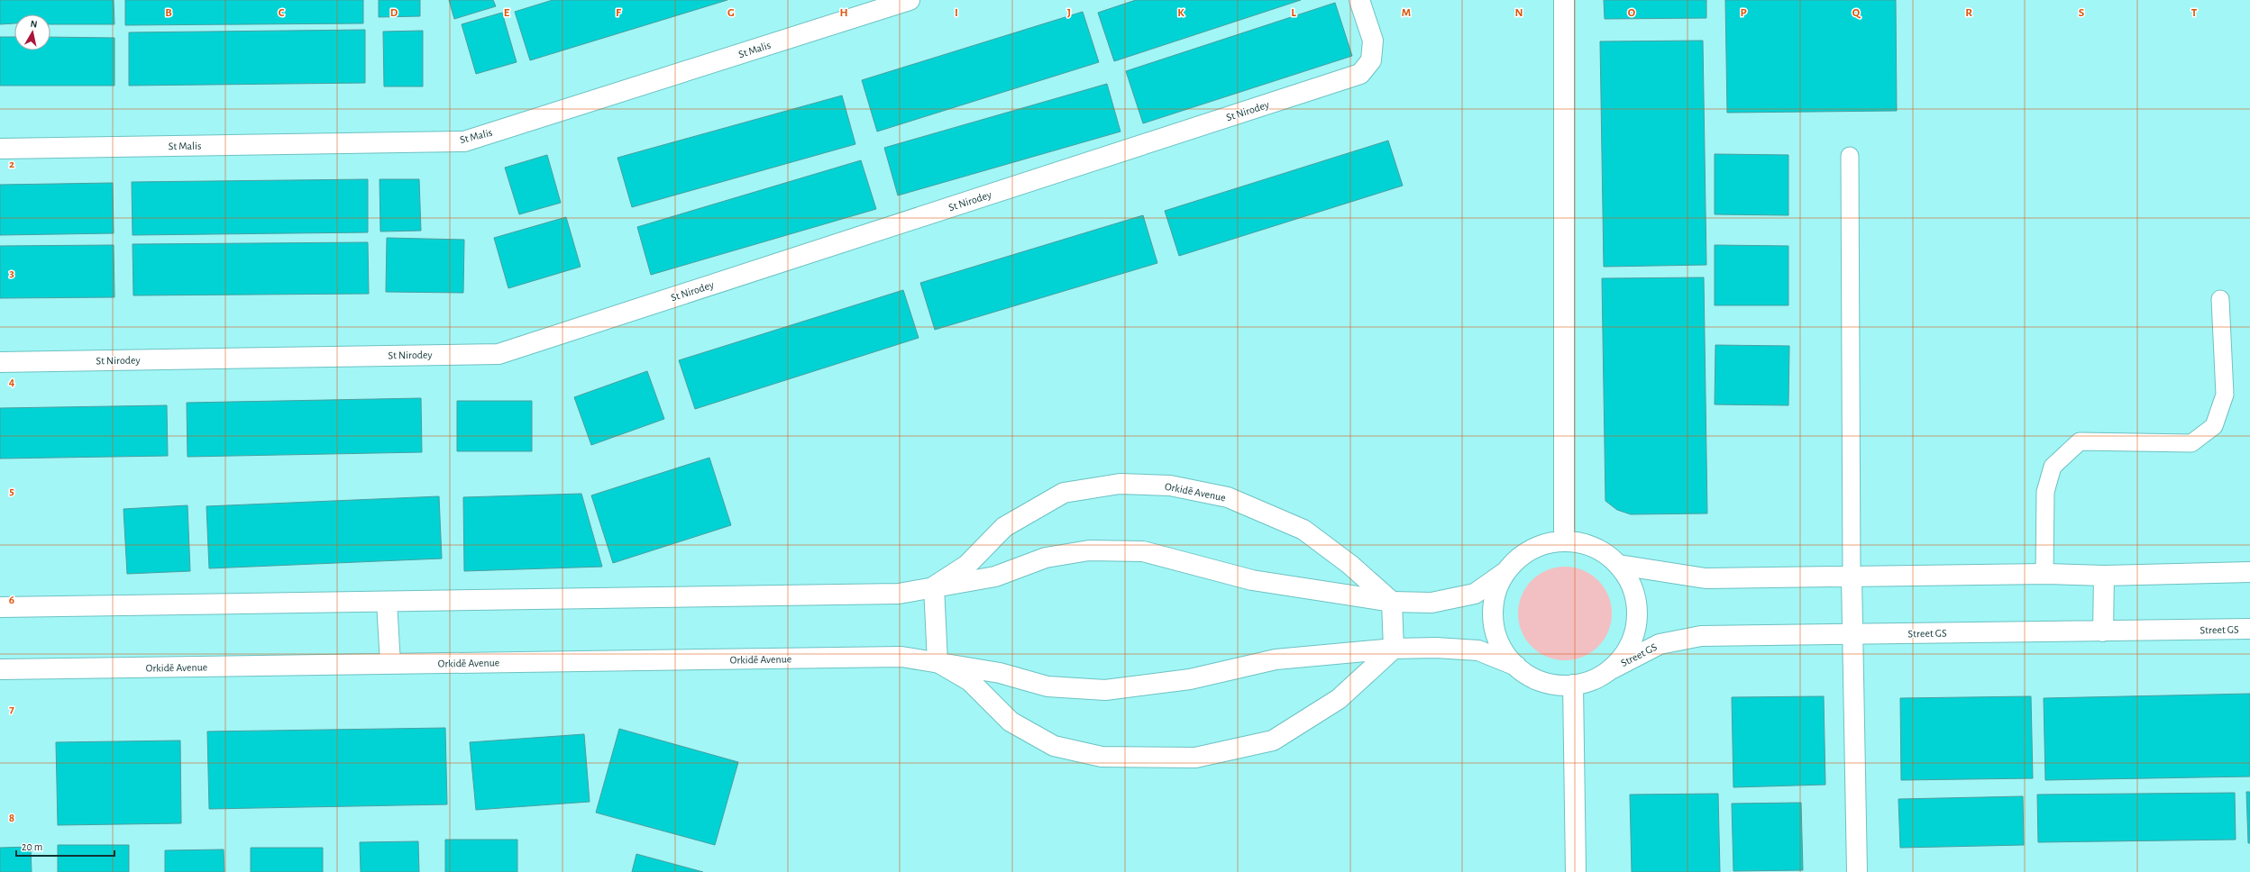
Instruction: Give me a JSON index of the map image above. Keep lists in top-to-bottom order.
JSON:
{
  "streets": {
    "street": [
      "St Malis",
      "St Nirodey",
      "Orkidē Avenue",
      "Street GS"
    ]
  },
  "scale_bar": "20 m",
  "north": "top",
  "grid": {
    "columns": [
      "B",
      "C",
      "D",
      "E",
      "F",
      "G",
      "H",
      "I",
      "J",
      "K",
      "L",
      "M",
      "N",
      "O",
      "P",
      "Q",
      "R",
      "S",
      "T"
    ],
    "rows": [
      "2",
      "3",
      "4",
      "5",
      "6",
      "7",
      "8"
    ]
  }
}
